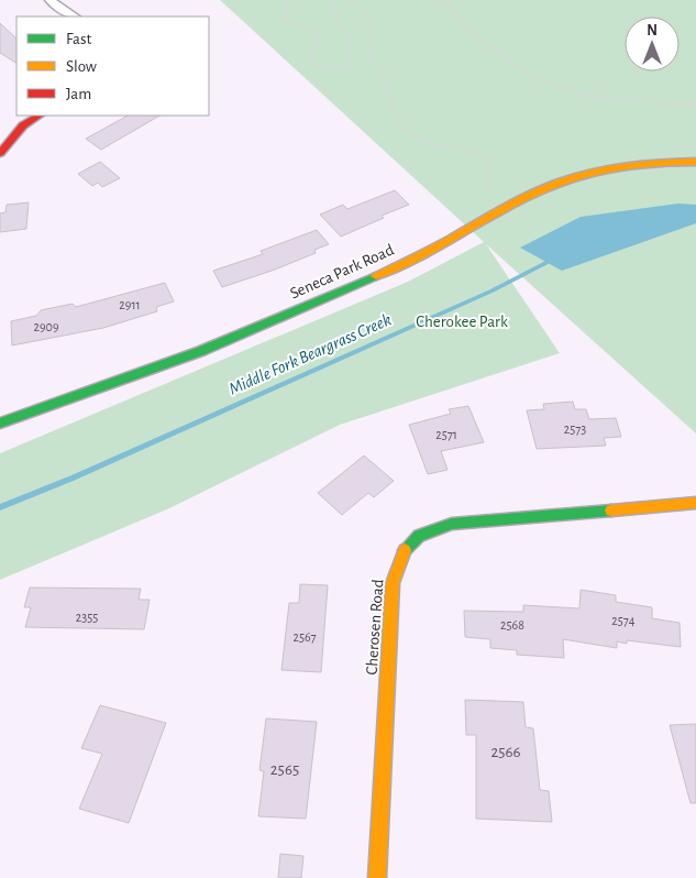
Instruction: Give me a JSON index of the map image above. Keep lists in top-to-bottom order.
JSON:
{
  "streets": {
    "street": ["Seneca Park Road", "Cherosen Road"]
  },
  "water": ["Middle Fork Beargrass Creek"],
  "parks": ["Cherokee Park"],
  "house_numbers": [
    "2911",
    "2909",
    "2573",
    "2571",
    "2355",
    "2574",
    "2568",
    "2567",
    "2566",
    "2565"
  ],
  "legend": ["Fast", "Slow", "Jam"],
  "north": "top"
}
